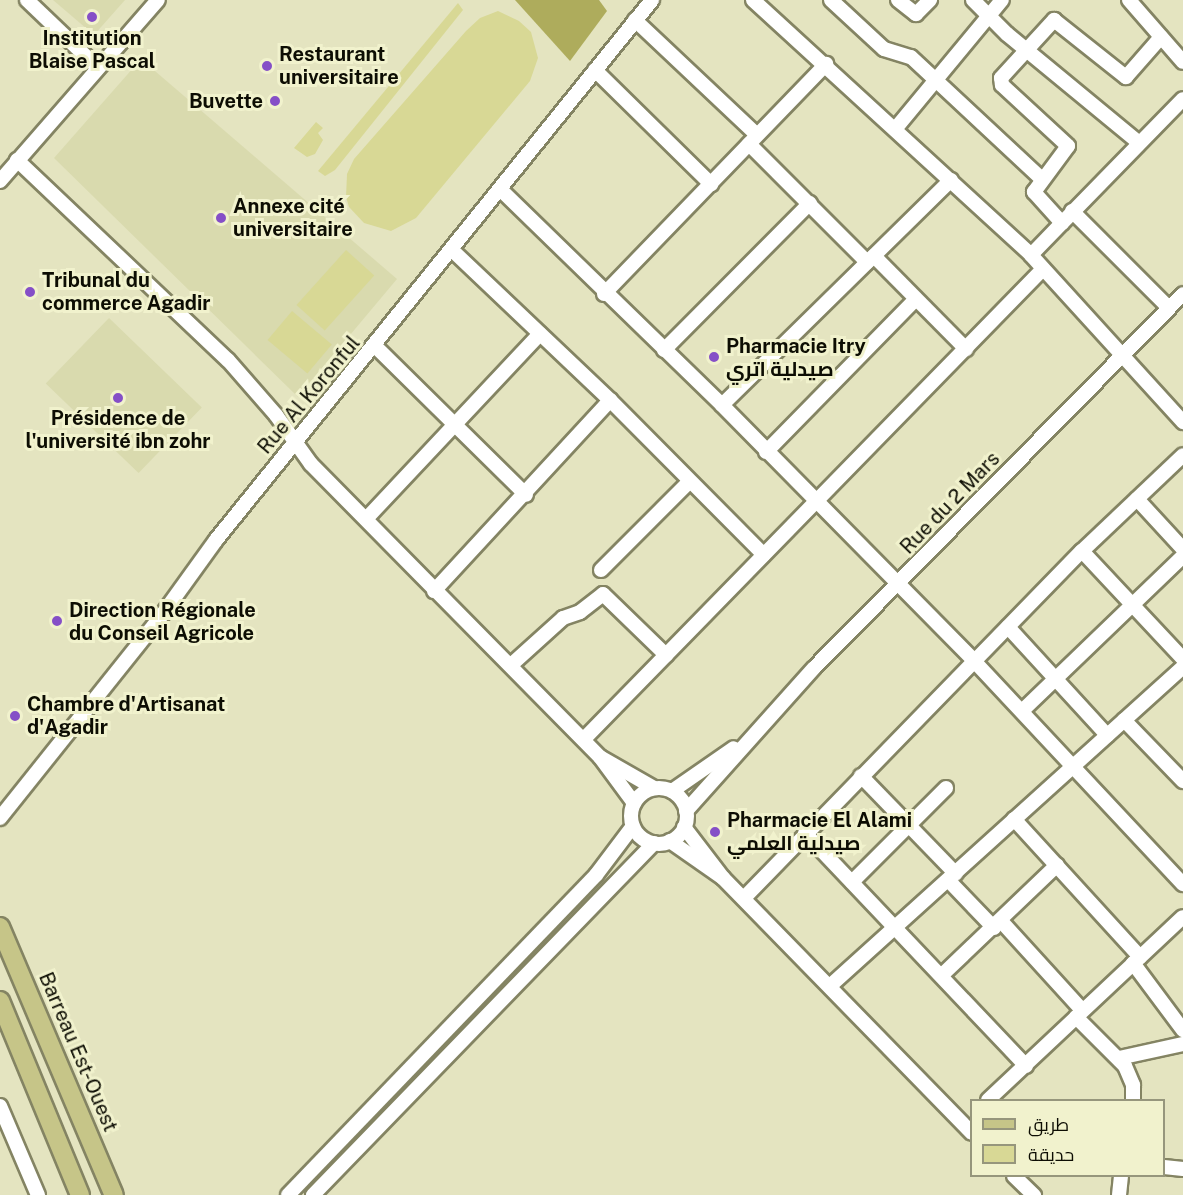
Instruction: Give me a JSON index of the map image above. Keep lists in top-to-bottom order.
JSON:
{
  "streets": {
    "main road": ["Barreau Est-Ouest"],
    "street": ["Rue Al Koronful", "Rue du 2 Mars"]
  },
  "places": [
    "Institution Blaise Pascal",
    "Restaurant universitaire",
    "Buvette",
    "Annexe cité universitaire",
    "Tribunal du commerce Agadir",
    "Pharmacie Itry صيدلية اتري",
    "Présidence de l'université ibn zohr",
    "Direction Régionale du Conseil Agricole",
    "Chambre d'Artisanat d'Agadir",
    "Pharmacie El Alami صيدلية العلمي"
  ],
  "legend": ["طريق", "حديقة"]
}
